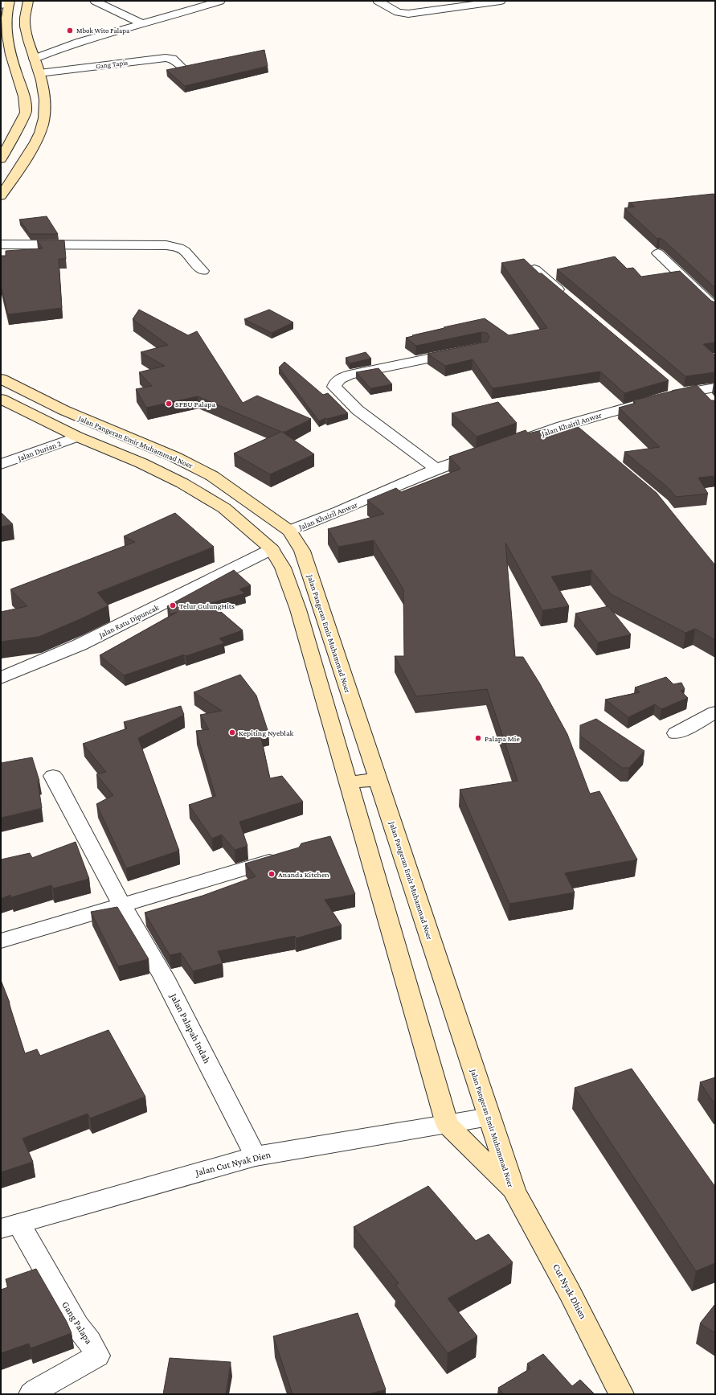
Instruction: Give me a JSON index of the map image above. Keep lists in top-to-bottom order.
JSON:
{
  "streets": {
    "main road": ["Jalan Pangeran Emir Muhammad Noer", "Cut Nyak Dhien"],
    "street": [
      "Gang Tapis",
      "Jalan Khairil Anwar",
      "Jalan Durian 2",
      "Jalan Ratu Dipuncak",
      "Jalan Palapah Indah",
      "Jalan Cut Nyak Dien",
      "Gang Palapa"
    ]
  },
  "crossings": [
    ["Jalan Khairil Anwar", "Jalan Pangeran Emir Muhammad Noer"],
    ["Jalan Pangeran Emir Muhammad Noer", "Jalan Durian 2"],
    ["Jalan Pangeran Emir Muhammad Noer", "Jalan Ratu Dipuncak"],
    ["Jalan Pangeran Emir Muhammad Noer", "Jalan Cut Nyak Dien"],
    ["Jalan Pangeran Emir Muhammad Noer", "Cut Nyak Dhien"],
    ["Jalan Palapah Indah", "Jalan Cut Nyak Dien"],
    ["Jalan Cut Nyak Dien", "Gang Palapa"]
  ],
  "places": [
    "Mbok Wito Palapa",
    "SPBU Palapa",
    "Telur GulungHits",
    "Kepiting Nyeblak",
    "Palapa Mie",
    "Ananda Kitchen"
  ]
}
